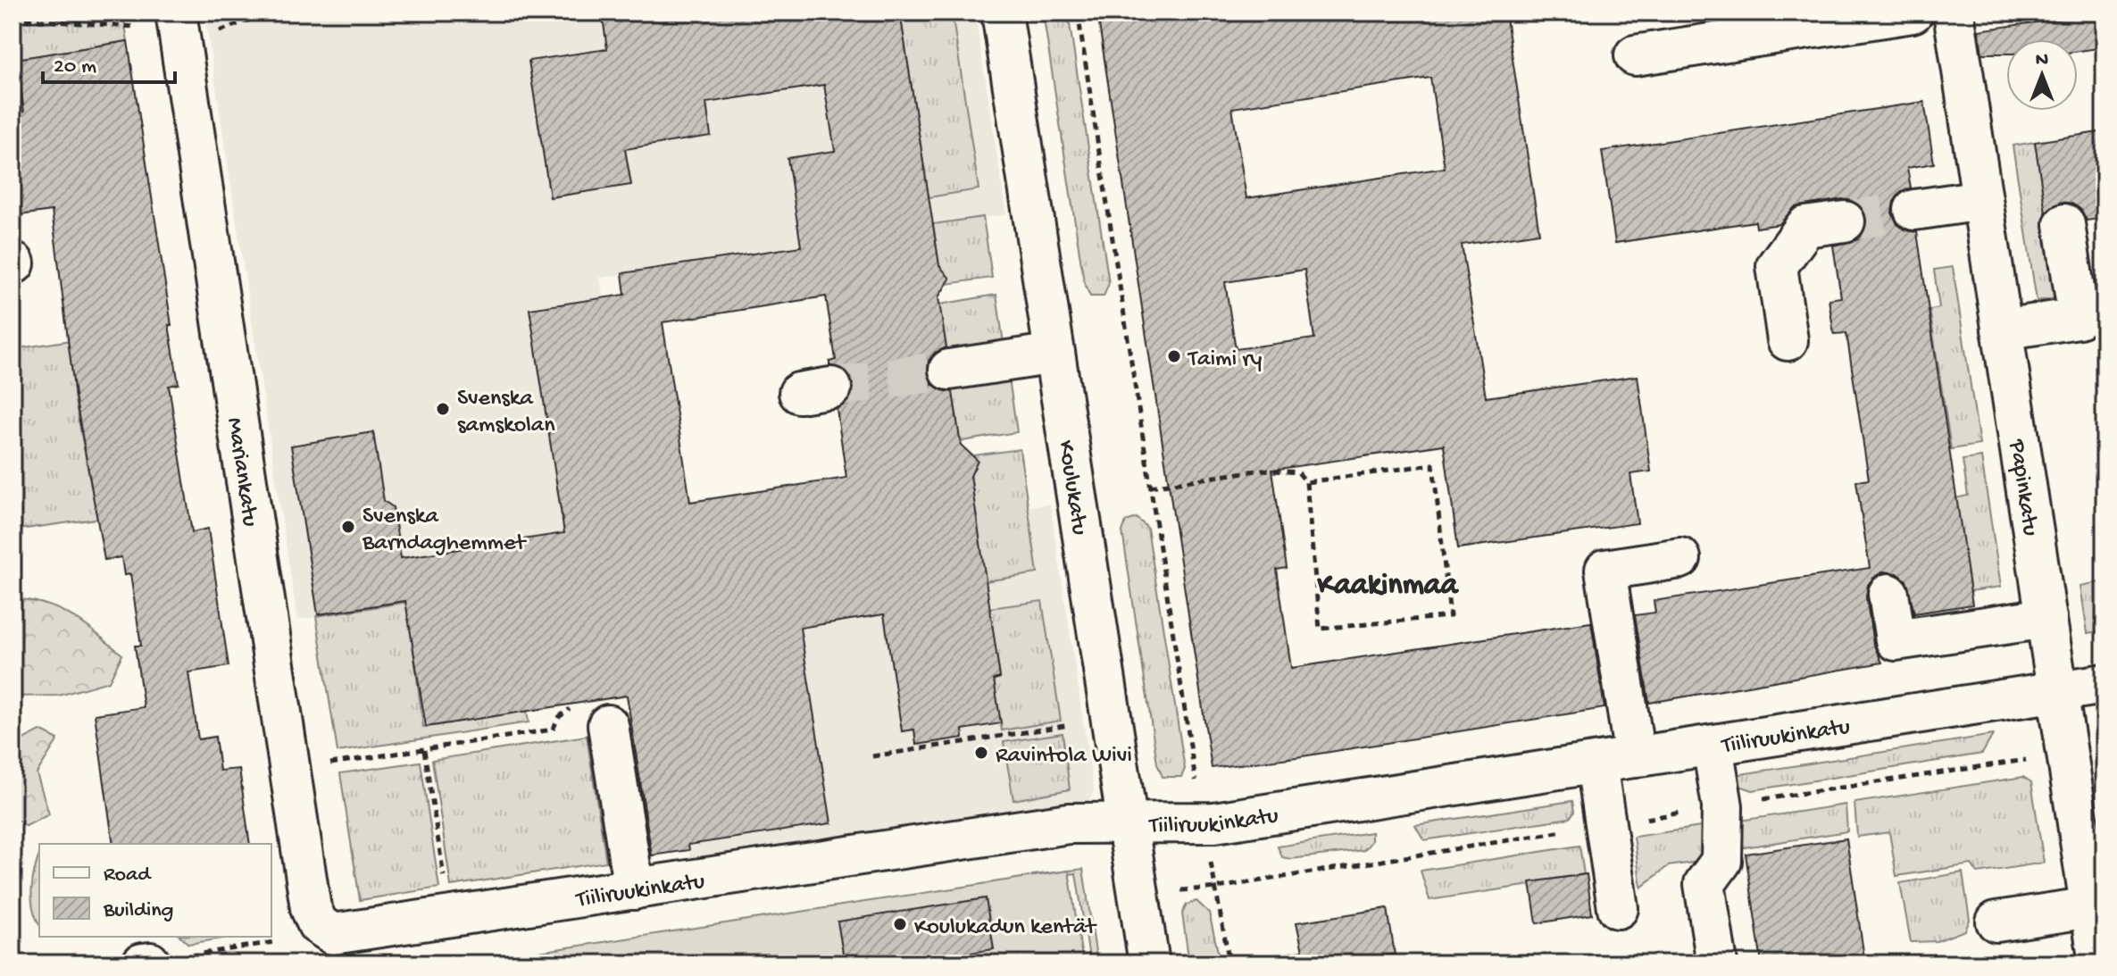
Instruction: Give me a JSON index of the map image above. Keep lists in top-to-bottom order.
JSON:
{
  "streets": {
    "street": [
      "Mariankatu",
      "Koulukatu",
      "Papinkatu",
      "Tiiliruukinkatu"
    ]
  },
  "crossings": [
    ["Mariankatu", "Tiiliruukinkatu"],
    ["Koulukatu", "Tiiliruukinkatu"],
    ["Papinkatu", "Tiiliruukinkatu"]
  ],
  "districts": ["Kaakinmaa"],
  "places": [
    "Taimi ry",
    "Svenska samskolan",
    "Svenska Barndaghemmet",
    "Ravintola Wivi",
    "Koulukadun kentät"
  ],
  "legend": ["Road", "Building"],
  "scale_bar": "20 m",
  "north": "top"
}
